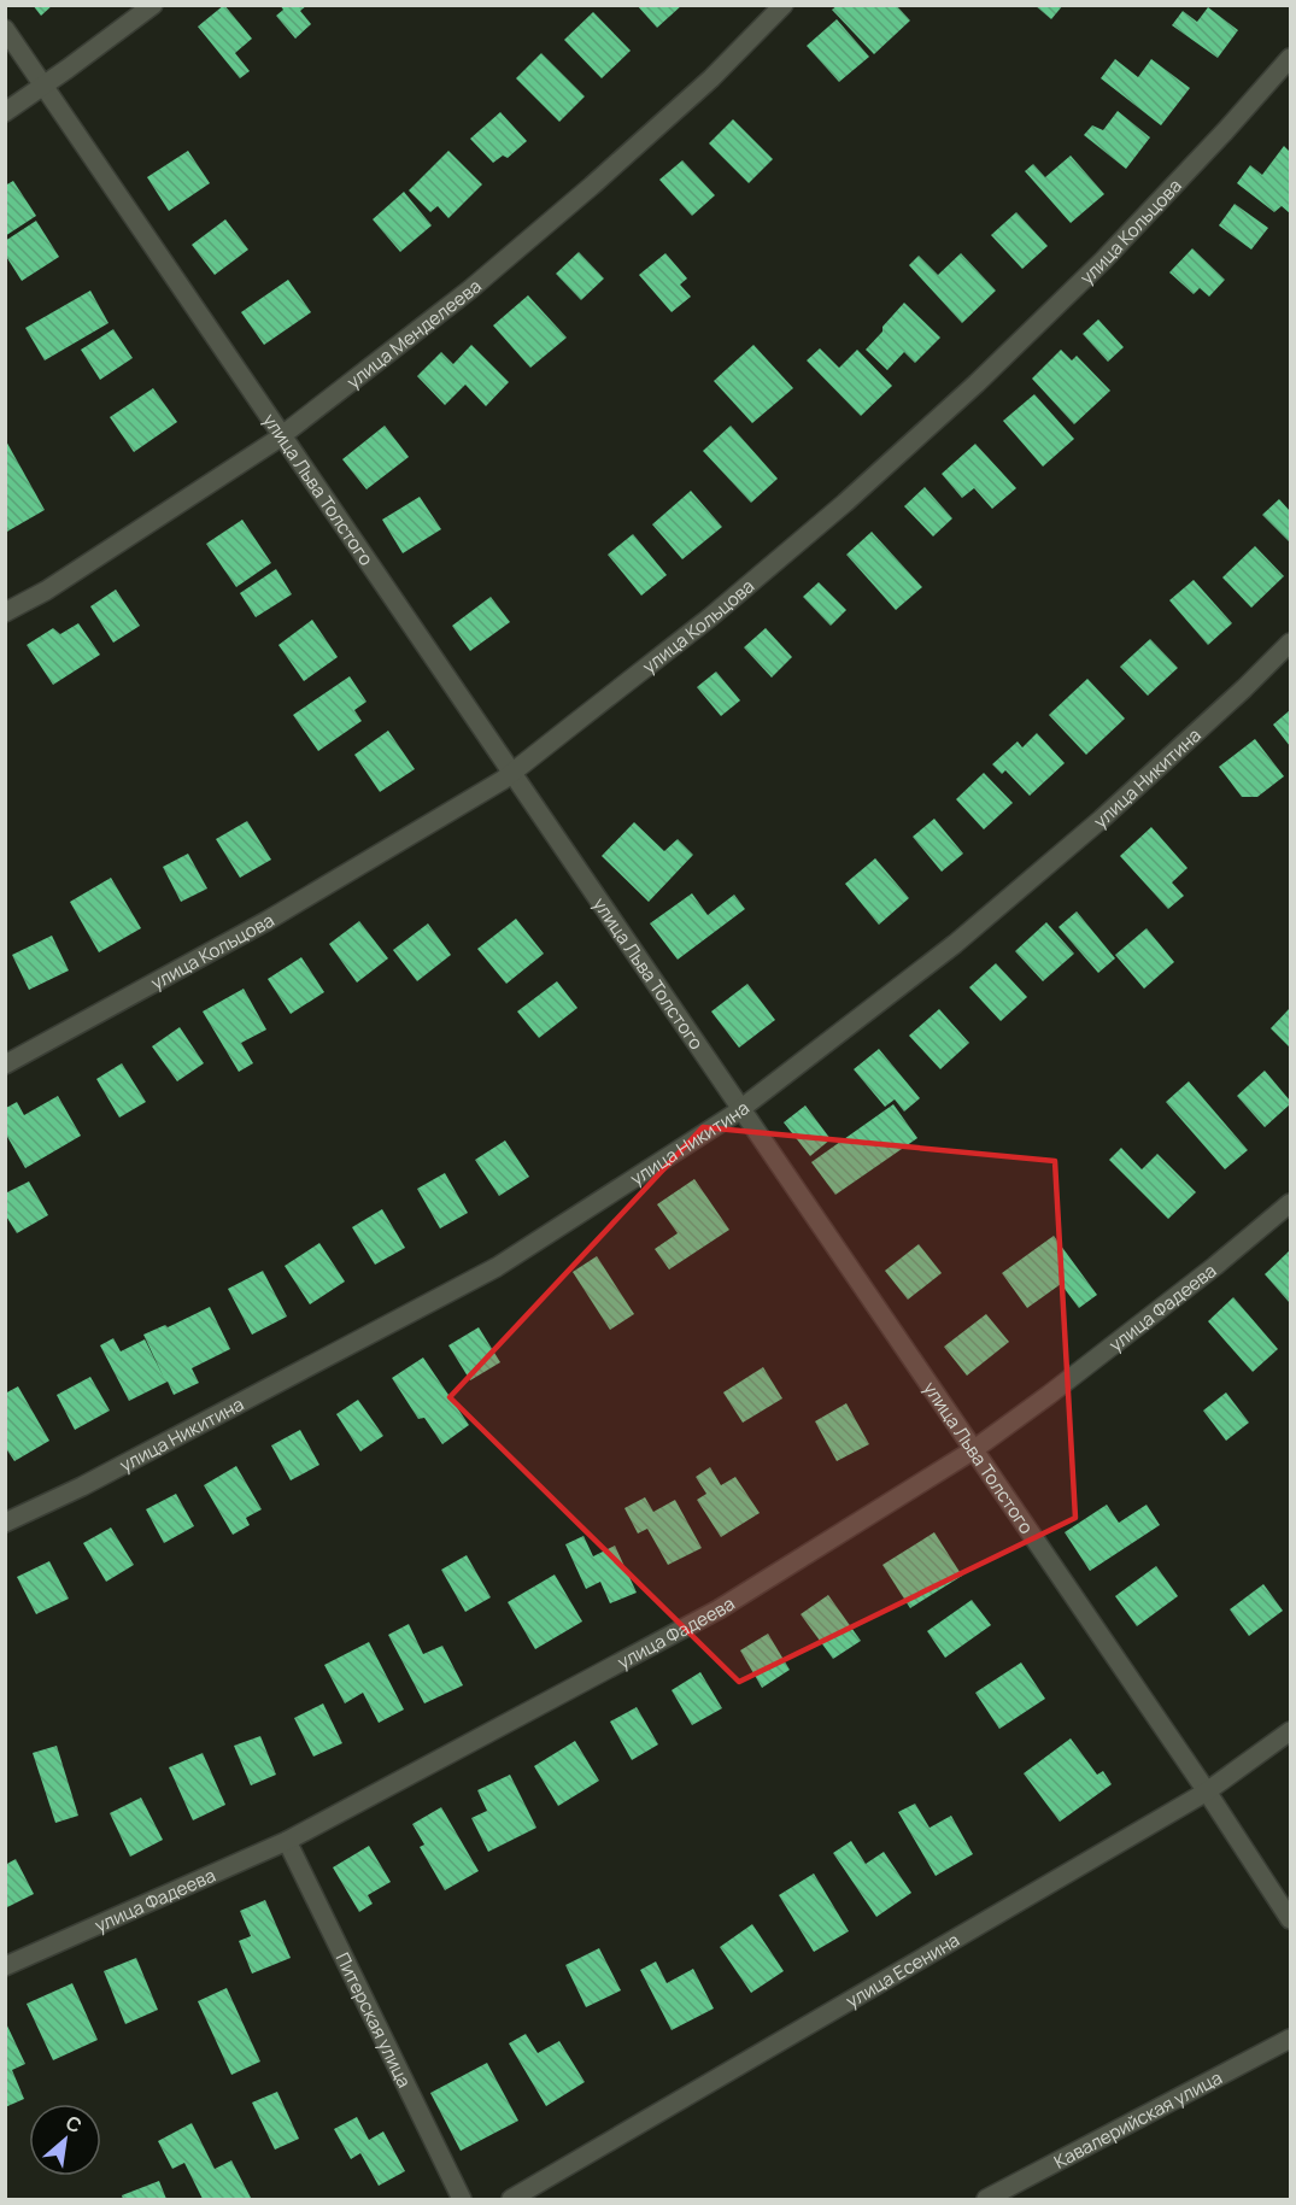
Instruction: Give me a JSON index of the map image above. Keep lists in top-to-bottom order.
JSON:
{
  "streets": {
    "street": [
      "улица Кольцова",
      "улица Менделеева",
      "улица Льва Толстого",
      "улица Никитина",
      "улица Фадеева",
      "улица Есенина",
      "Питерская улица",
      "Кавалерийская улица"
    ]
  },
  "crossings": [
    ["улица Кольцова", "улица Льва Толстого"],
    ["улица Менделеева", "улица Льва Толстого"],
    ["улица Льва Толстого", "улица Никитина"],
    ["улица Льва Толстого", "улица Фадеева"],
    ["улица Льва Толстого", "улица Есенина"],
    ["улица Фадеева", "Питерская улица"]
  ],
  "north": "top right"
}
